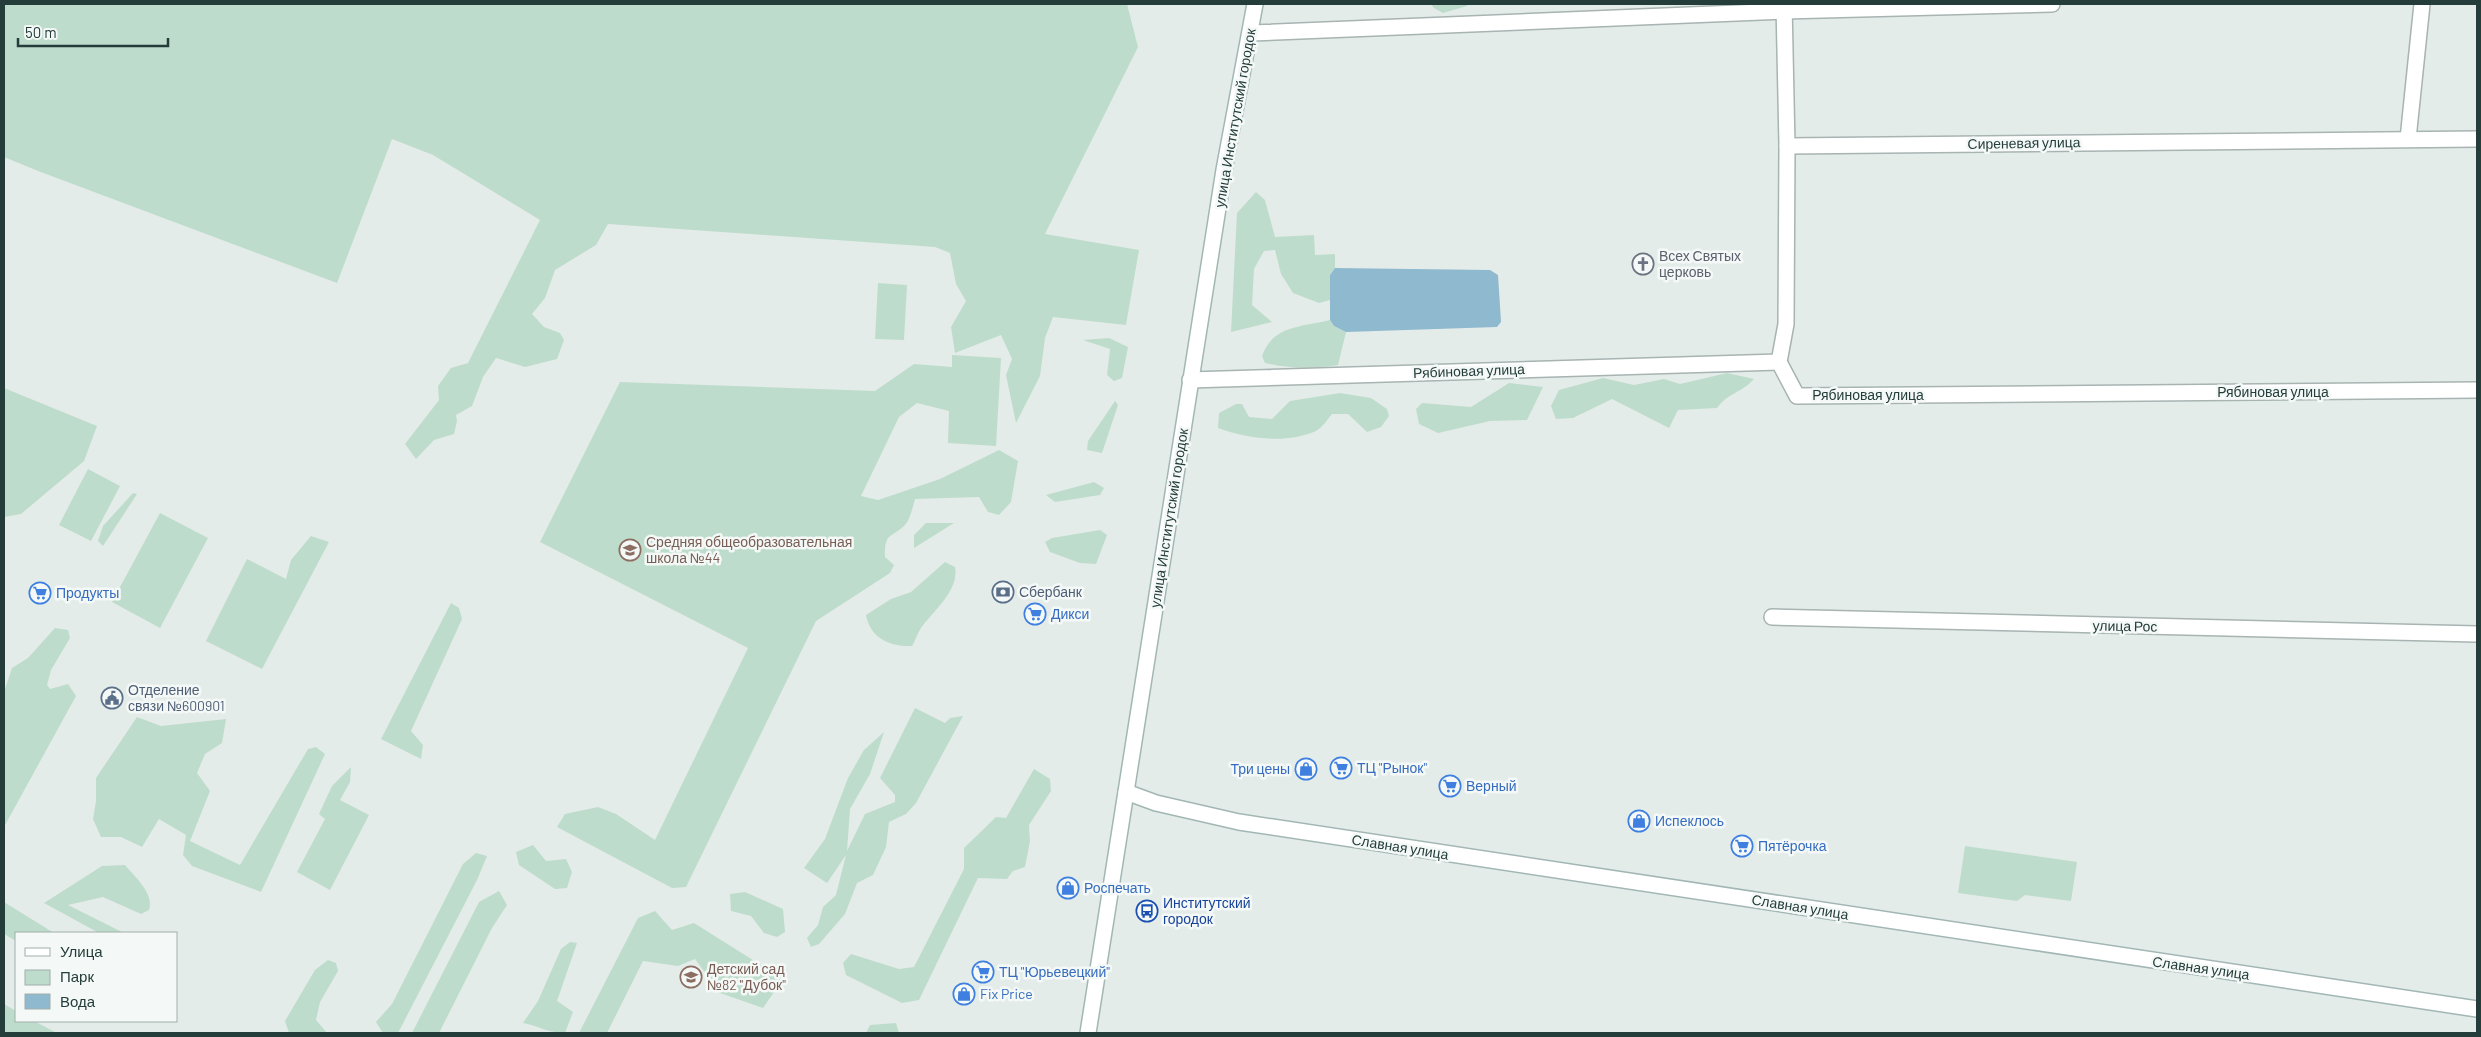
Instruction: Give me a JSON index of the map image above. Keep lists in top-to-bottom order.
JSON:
{
  "streets": {
    "street": [
      "улица Институтский городок",
      "Сиреневая улица",
      "Рябиновая улица",
      "улица Рос",
      "Славная улица"
    ]
  },
  "crossings": [
    ["улица Институтский городок", "Рябиновая улица"],
    ["улица Институтский городок", "Славная улица"]
  ],
  "places": {
    "church": ["Всех Святых церковь"],
    "school or university": ["Средняя общеобразовательная школа №44", "Детский сад №82 \"Дубок\""],
    "bank": ["Сбербанк"],
    "supermarket": [
      "Продукты",
      "Дикси",
      "ТЦ \"Рынок\"",
      "Верный",
      "Пятёрочка",
      "ТЦ \"Юрьевецкий\""
    ],
    "public building": ["Отделение связи №600901"],
    "shop": [
      "Три цены",
      "Испеклось",
      "Роспечать",
      "Fix Price"
    ],
    "bus stop": ["Институтский городок"]
  },
  "legend": ["Улица", "Парк", "Вода"],
  "scale_bar": "50 m"
}
